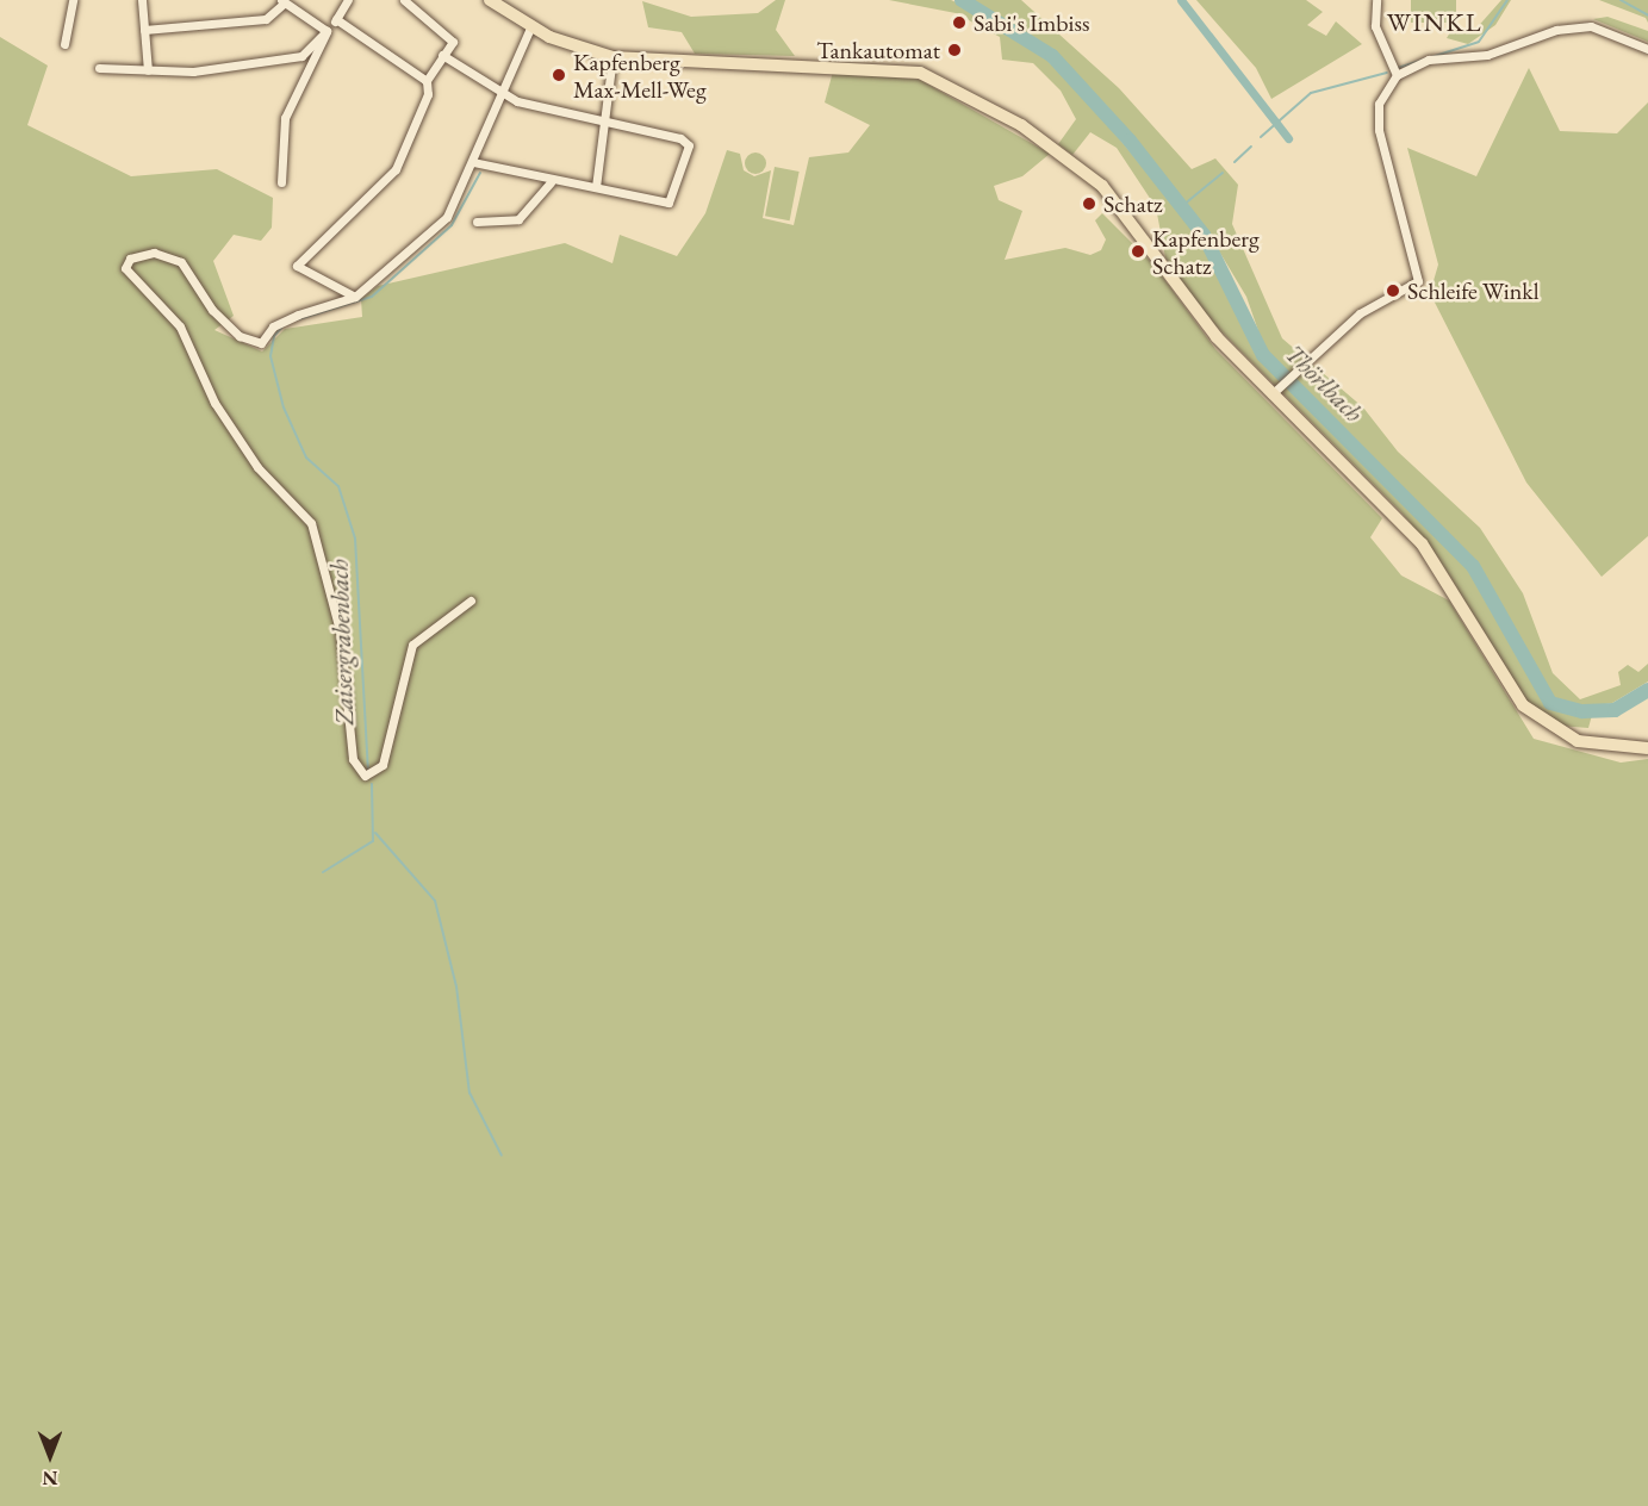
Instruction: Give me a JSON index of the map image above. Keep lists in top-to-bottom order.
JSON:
{
  "districts": ["WINKL"],
  "water": ["Thörlbach", "Zaisergrabenbach"],
  "places": [
    "Sabi's Imbiss",
    "Tankautomat",
    "Kapfenberg Max-Mell-Weg",
    "Schatz",
    "Kapfenberg Schatz",
    "Schleife Winkl"
  ],
  "north": "bottom"
}
